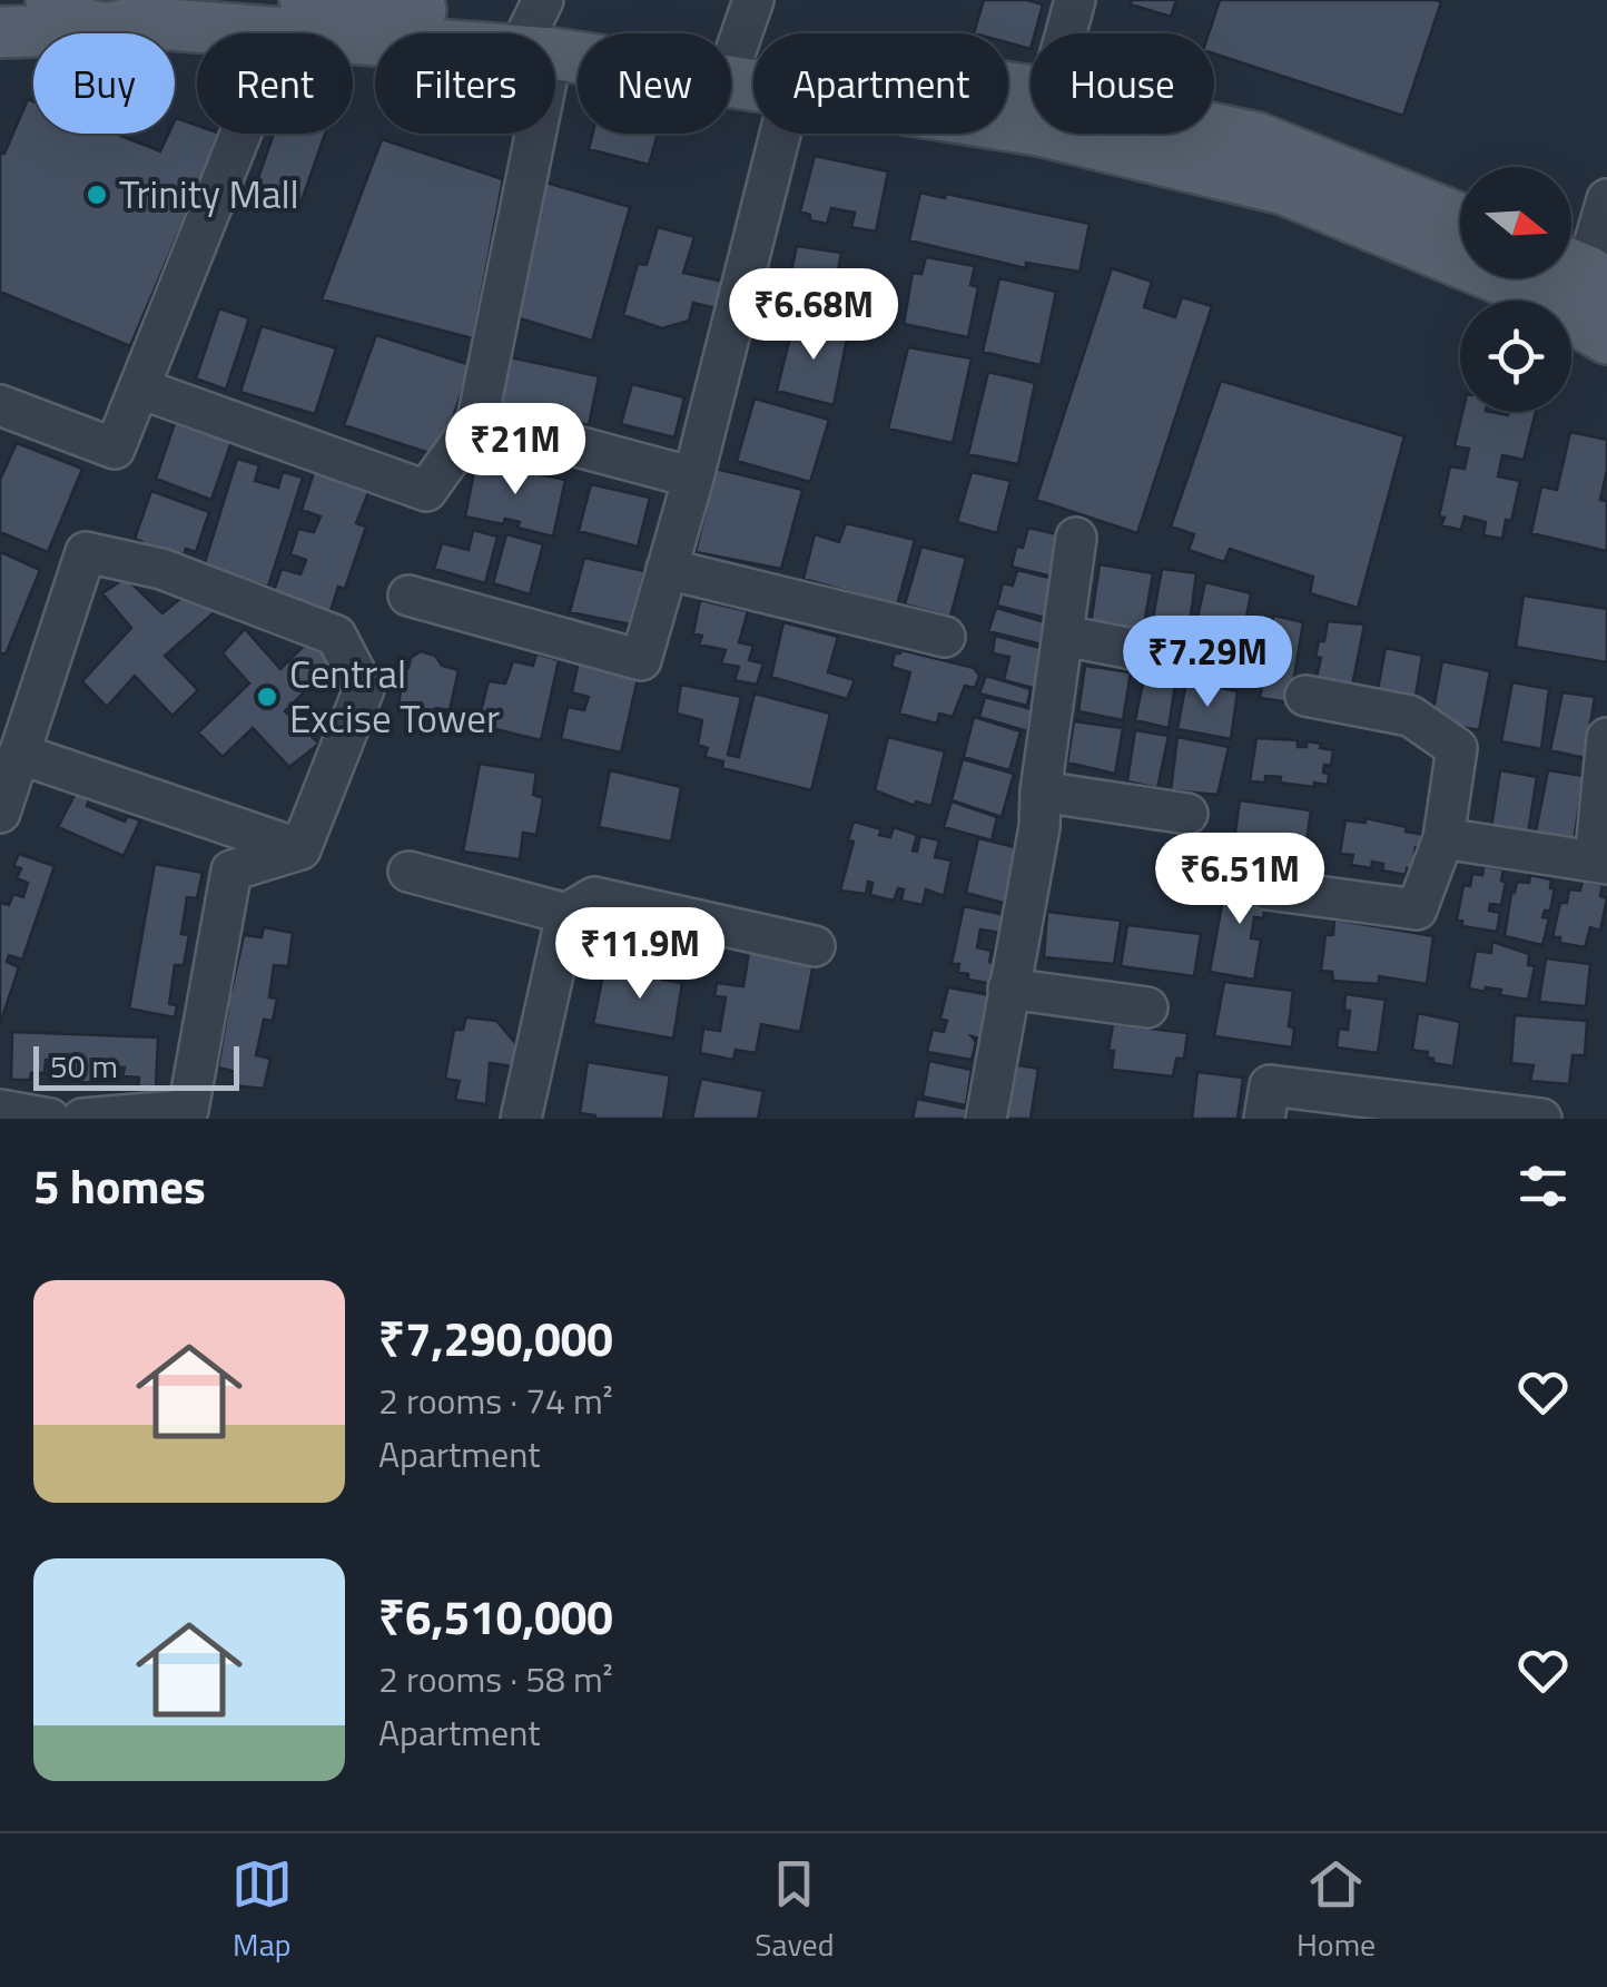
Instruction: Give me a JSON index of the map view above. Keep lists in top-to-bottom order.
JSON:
{
  "places": ["Trinity Mall", "Central Excise Tower"],
  "scale_bar": "50 m",
  "north": "right",
  "page": {
    "chip": [
      "Buy",
      "Rent",
      "Filters",
      "New",
      "Apartment",
      "House"
    ],
    "price": [
      "₹6.68M",
      "₹21M",
      "₹7.29M",
      "₹6.51M",
      "₹11.9M"
    ],
    "scale": "50 m",
    "heading": "5 homes",
    "list": [
      {
        "name": "₹7,290,000",
        "note": "2 rooms · 74 m² · Apartment"
      },
      {
        "name": "₹6,510,000",
        "note": "2 rooms · 58 m² · Apartment"
      }
    ],
    "tabs": ["Map", "Saved", "Home"]
  }
}
